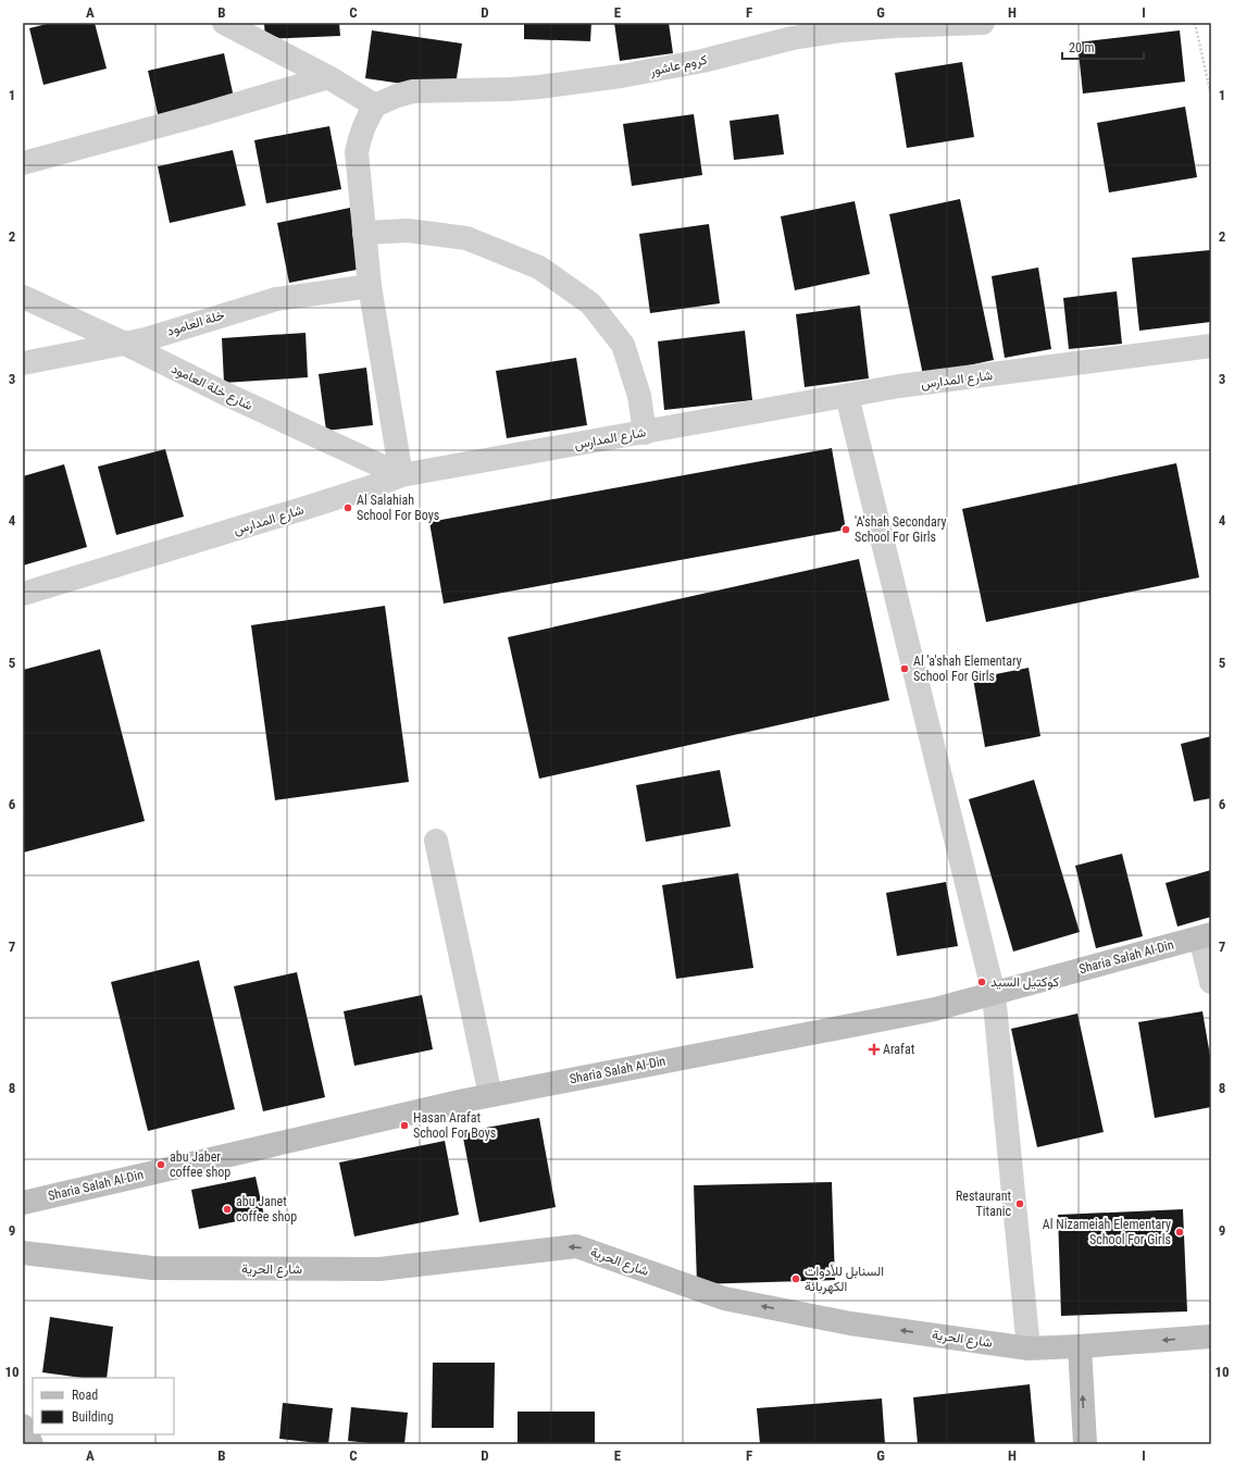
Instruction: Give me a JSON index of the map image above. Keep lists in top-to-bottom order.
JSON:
{
  "streets": {
    "main road": ["Sharia Salah Al-Din", "شارع الحرية"],
    "street": [
      "كروم عاشور",
      "خلة العامود",
      "شارع المدارس",
      "شارع خلة العامود"
    ]
  },
  "crossings": [
    ["خلة العامود", "شارع خلة العامود"],
    ["شارع المدارس", "شارع خلة العامود"]
  ],
  "one_way": ["شارع الحرية"],
  "places": {
    "other": [
      "Al Salahiah School For Boys",
      "'A'shah Secondary School For Girls",
      "Al 'a'shah Elementary School For Girls",
      "كوكتيل السيد",
      "Hasan Arafat School For Boys",
      "abu Jaber coffee shop",
      "Restaurant Titanic",
      "abu Janet coffee shop",
      "Al Nizameiah Elementary School For Girls",
      "السنابل للأدوات الكهربائة"
    ],
    "health": ["Arafat"]
  },
  "legend": ["Road", "Building"],
  "scale_bar": "20 m",
  "grid": {
    "columns": [
      "A",
      "B",
      "C",
      "D",
      "E",
      "F",
      "G",
      "H",
      "I"
    ],
    "rows": [
      "1",
      "2",
      "3",
      "4",
      "5",
      "6",
      "7",
      "8",
      "9",
      "10"
    ]
  }
}
